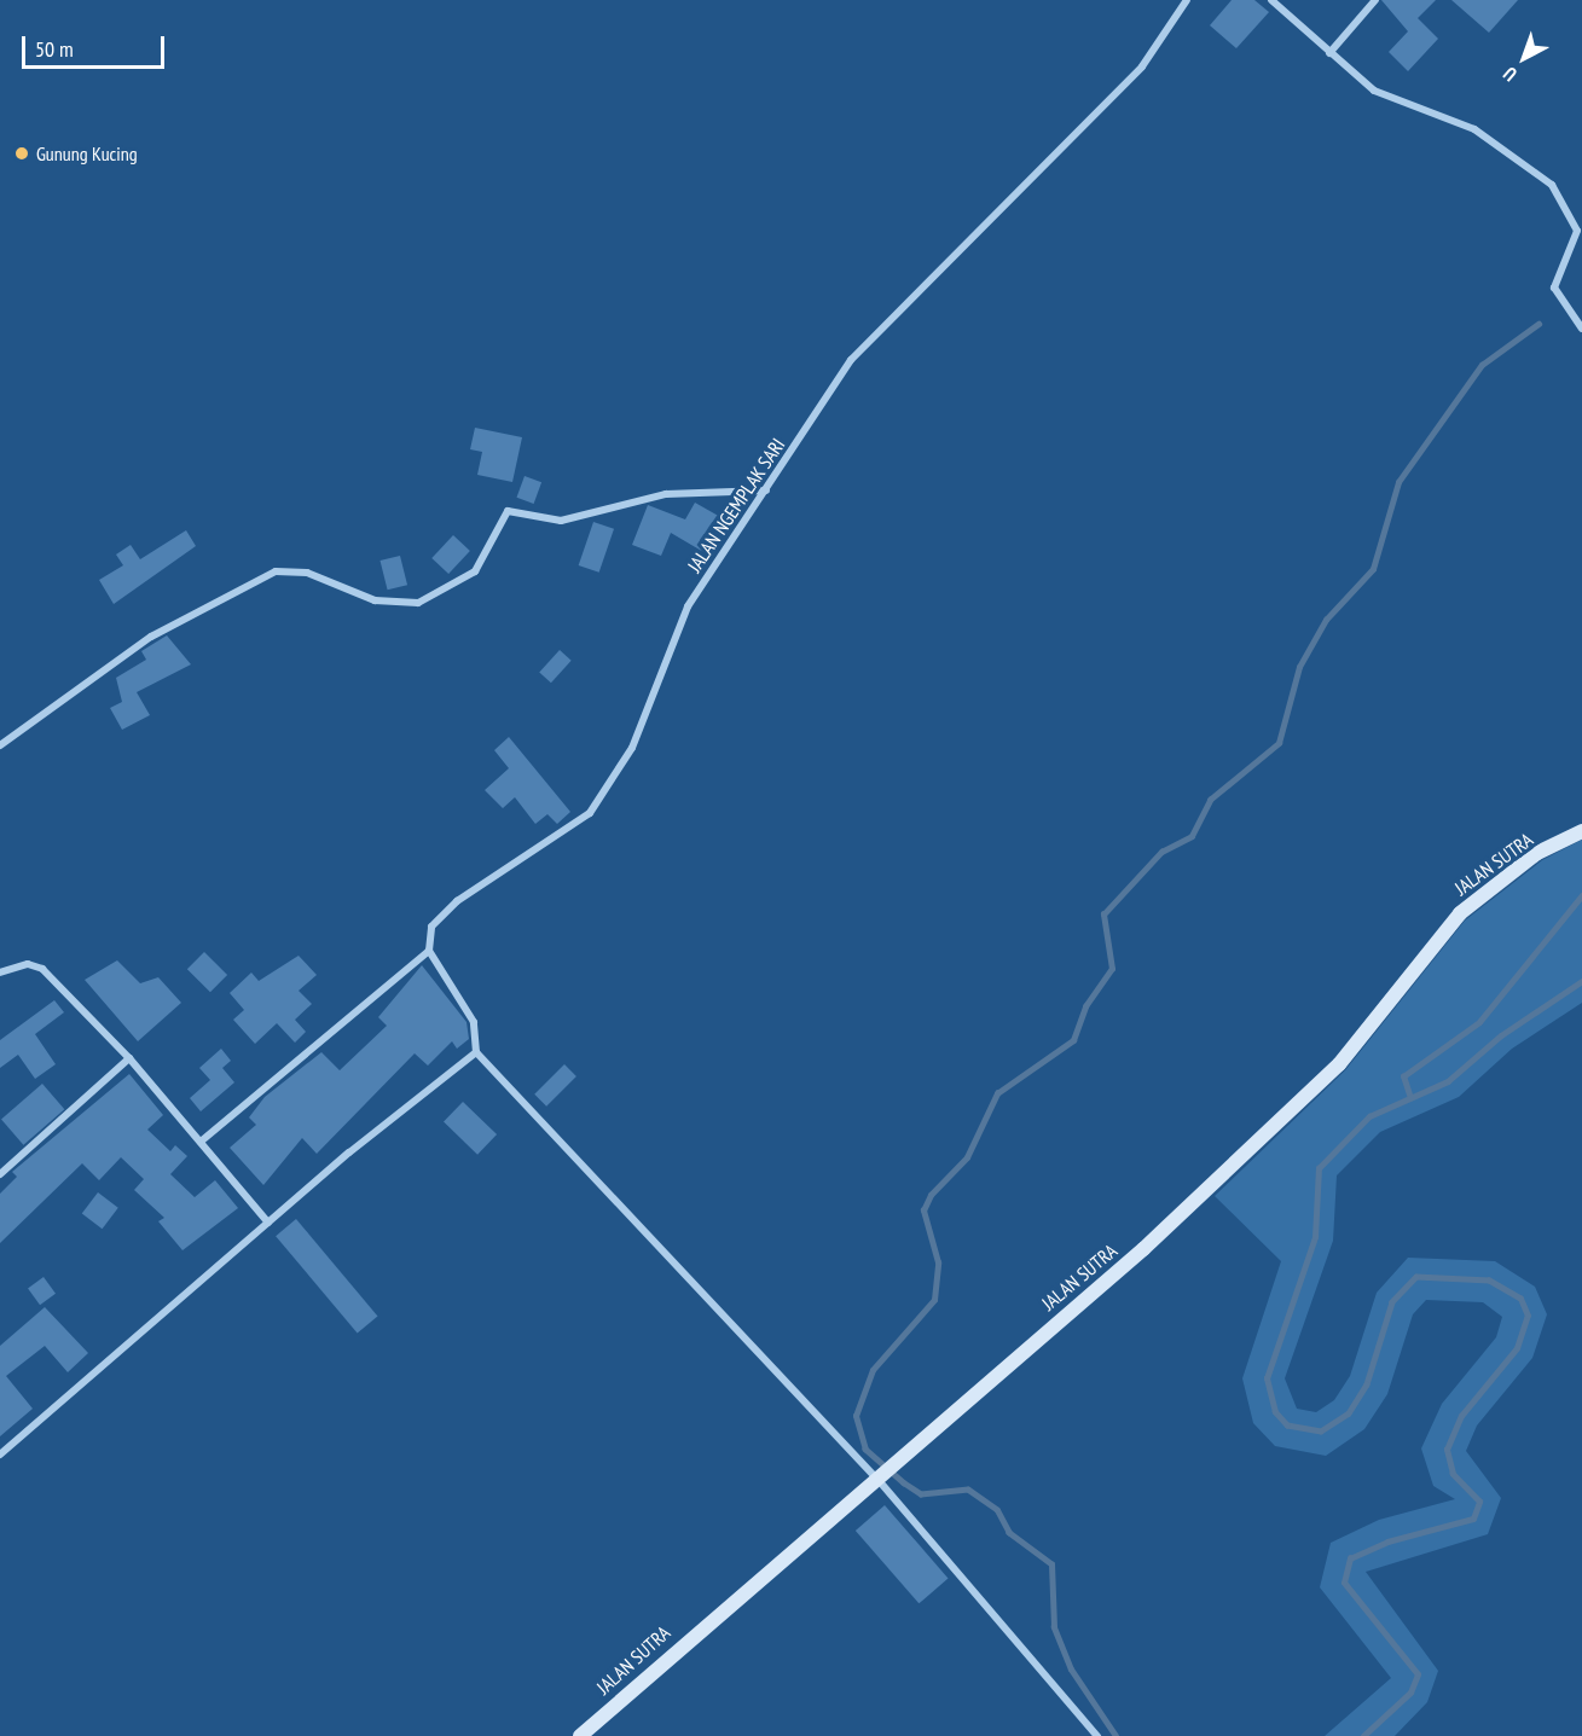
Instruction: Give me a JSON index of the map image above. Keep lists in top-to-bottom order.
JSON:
{
  "streets": {
    "street": ["JALAN NGEMPLAK SARI", "JALAN SUTRA"]
  },
  "places": ["Gunung Kucing"],
  "scale_bar": "50 m",
  "north": "bottom left"
}
